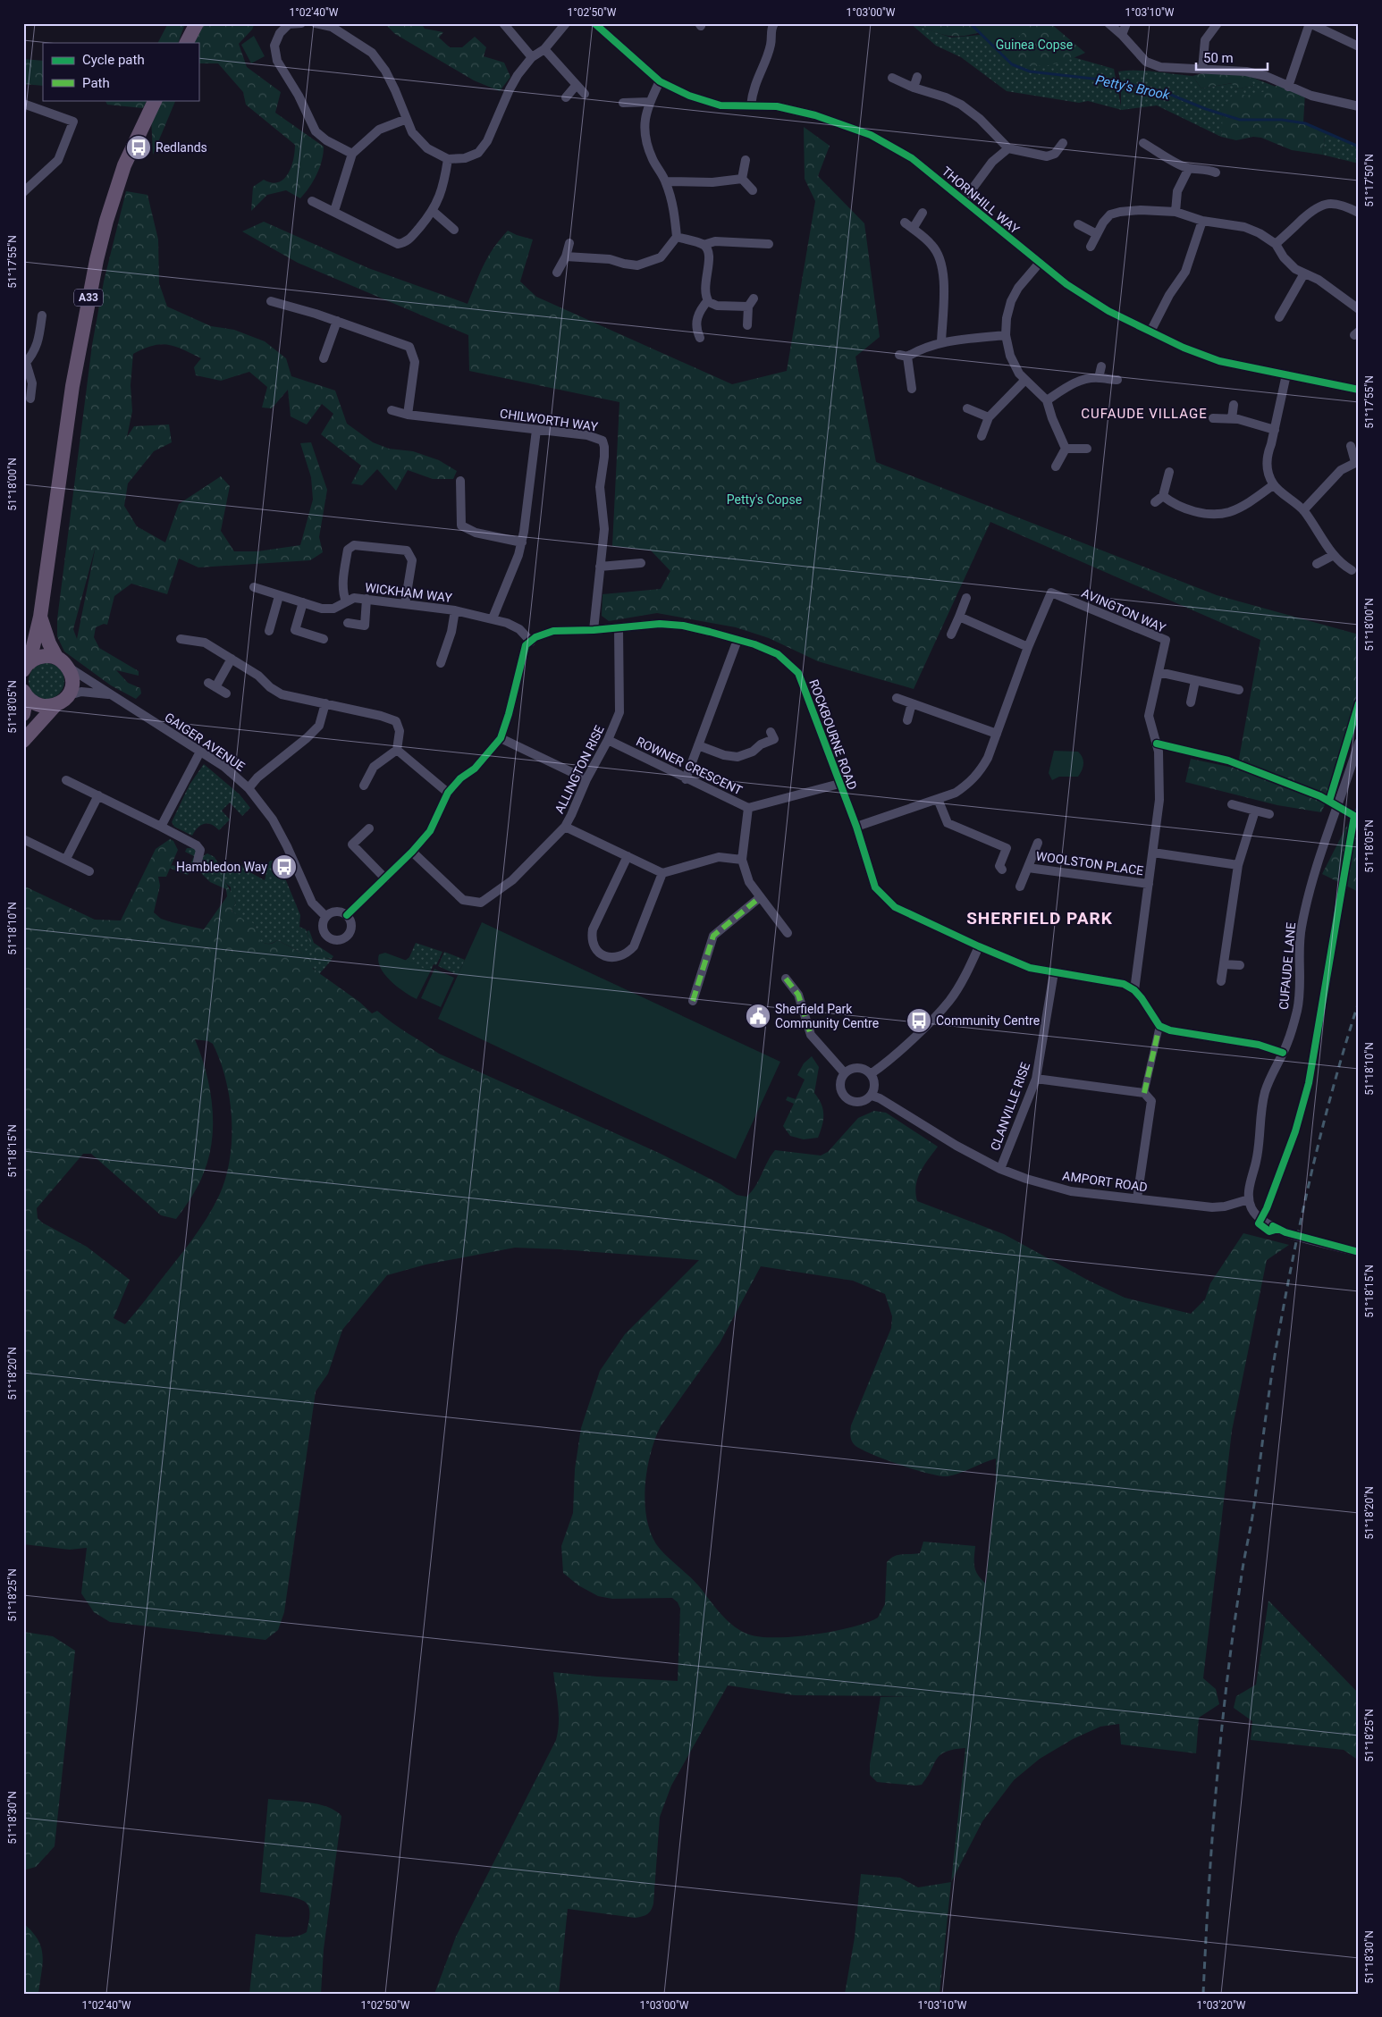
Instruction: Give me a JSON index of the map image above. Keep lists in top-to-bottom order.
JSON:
{
  "streets": {
    "highway": ["A33"],
    "street": [
      "THORNHILL WAY",
      "CHILWORTH WAY",
      "WICKHAM WAY",
      "AVINGTON WAY",
      "ROCKBOURNE ROAD",
      "GAIGER AVENUE",
      "ROWNER CRESCENT",
      "ALLINGTON RISE",
      "WOOLSTON PLACE",
      "CUFAUDE LANE",
      "CLANVILLE RISE",
      "AMPORT ROAD"
    ]
  },
  "crossings": [
    ["CHILWORTH WAY", "ROCKBOURNE ROAD"],
    ["WICKHAM WAY", "ROCKBOURNE ROAD"],
    ["AVINGTON WAY", "ROCKBOURNE ROAD"],
    ["AVINGTON WAY", "WOOLSTON PLACE"],
    ["ROCKBOURNE ROAD", "ROWNER CRESCENT"],
    ["ROCKBOURNE ROAD", "ALLINGTON RISE"],
    ["ROCKBOURNE ROAD", "CLANVILLE RISE"],
    ["ROWNER CRESCENT", "ALLINGTON RISE"],
    ["CUFAUDE LANE", "AMPORT ROAD"],
    ["CLANVILLE RISE", "AMPORT ROAD"]
  ],
  "districts": ["CUFAUDE VILLAGE", "SHERFIELD PARK"],
  "water": ["Petty's Brook"],
  "parks": ["Guinea Copse", "Petty's Copse"],
  "places": {
    "bus stop": ["Redlands", "Hambledon Way", "Community Centre"],
    "public building": ["Sherfield Park Community Centre"]
  },
  "legend": ["Cycle path", "Path"],
  "scale_bar": "50 m",
  "coordinates": [
    "1°02'40\"W",
    "1°02'50\"W",
    "1°03'00\"W",
    "1°03'10\"W",
    "51°17'50\"N",
    "51°17'55\"N",
    "51°18'00\"N",
    "51°18'05\"N",
    "51°18'10\"N",
    "51°18'15\"N",
    "51°18'20\"N",
    "51°18'25\"N",
    "51°18'30\"N",
    "1°03'20\"W"
  ]
}
